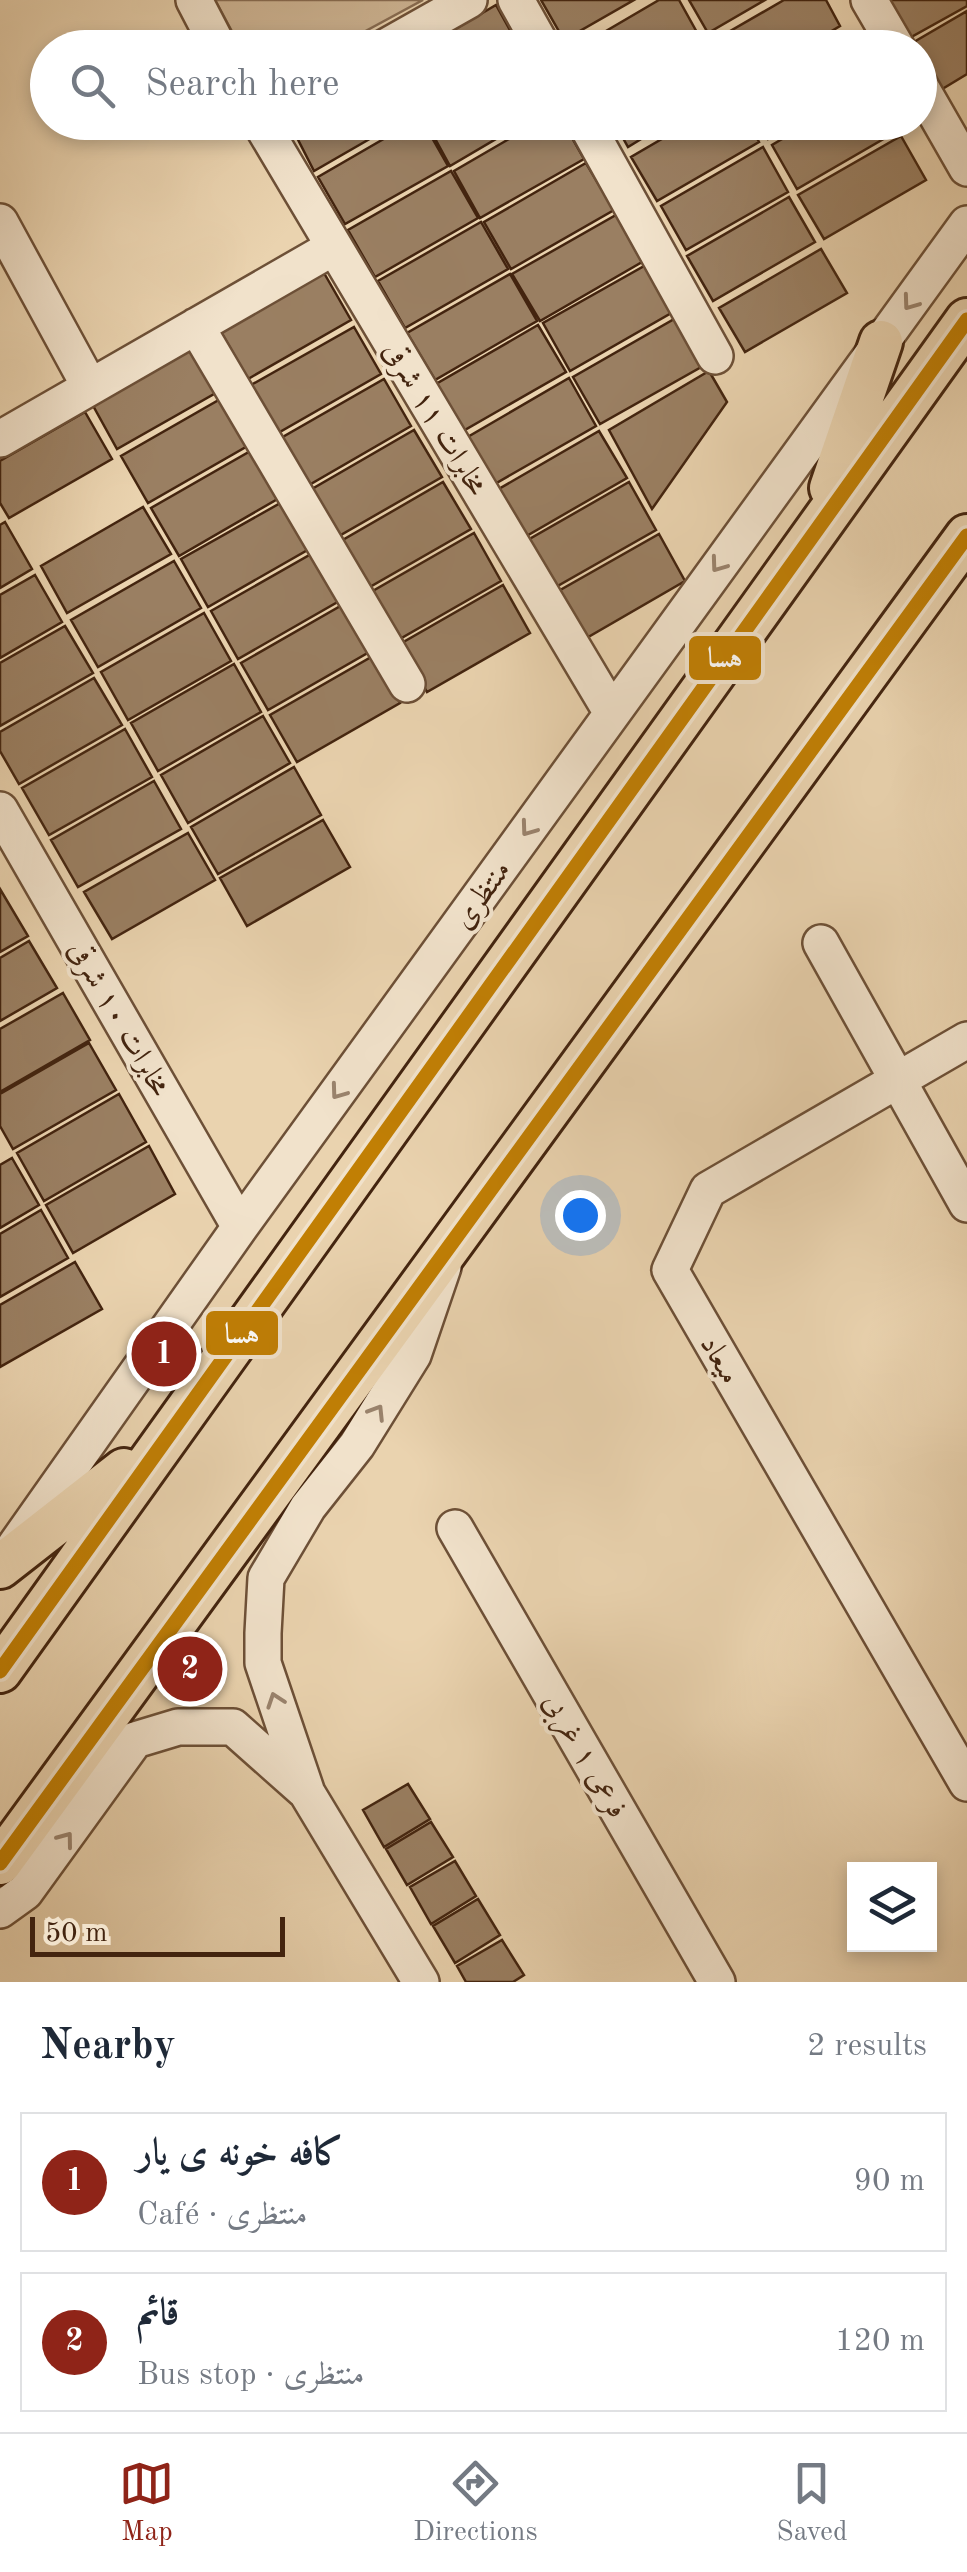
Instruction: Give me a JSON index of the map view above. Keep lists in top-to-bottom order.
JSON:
{
  "streets": {
    "main road": ["منتظری"],
    "street": [
      "مخابرات ۱۱ شرقی",
      "مخابرات ۱۰ شرقی",
      "میعاد",
      "فرعی ۱ غربی"
    ]
  },
  "crossings": [
    ["مخابرات ۱۱ شرقی", "منتظری"],
    ["منتظری", "مخابرات ۱۰ شرقی"]
  ],
  "one_way": ["منتظری"],
  "lines": ["transit line هسا"],
  "scale_bar": "50 m",
  "page": {
    "search": "Search here",
    "pins": ["1", "2"],
    "scale": "50 m",
    "heading": ["Nearby", "2 results"],
    "list": [
      {
        "mark": "1",
        "name": "کافه خونه ی یار",
        "note": "Café · منتظری",
        "value": "90 m"
      },
      {
        "mark": "2",
        "name": "قائم",
        "note": "Bus stop · منتظری",
        "value": "120 m"
      }
    ],
    "nav": ["Map", "Directions", "Saved"]
  }
}
